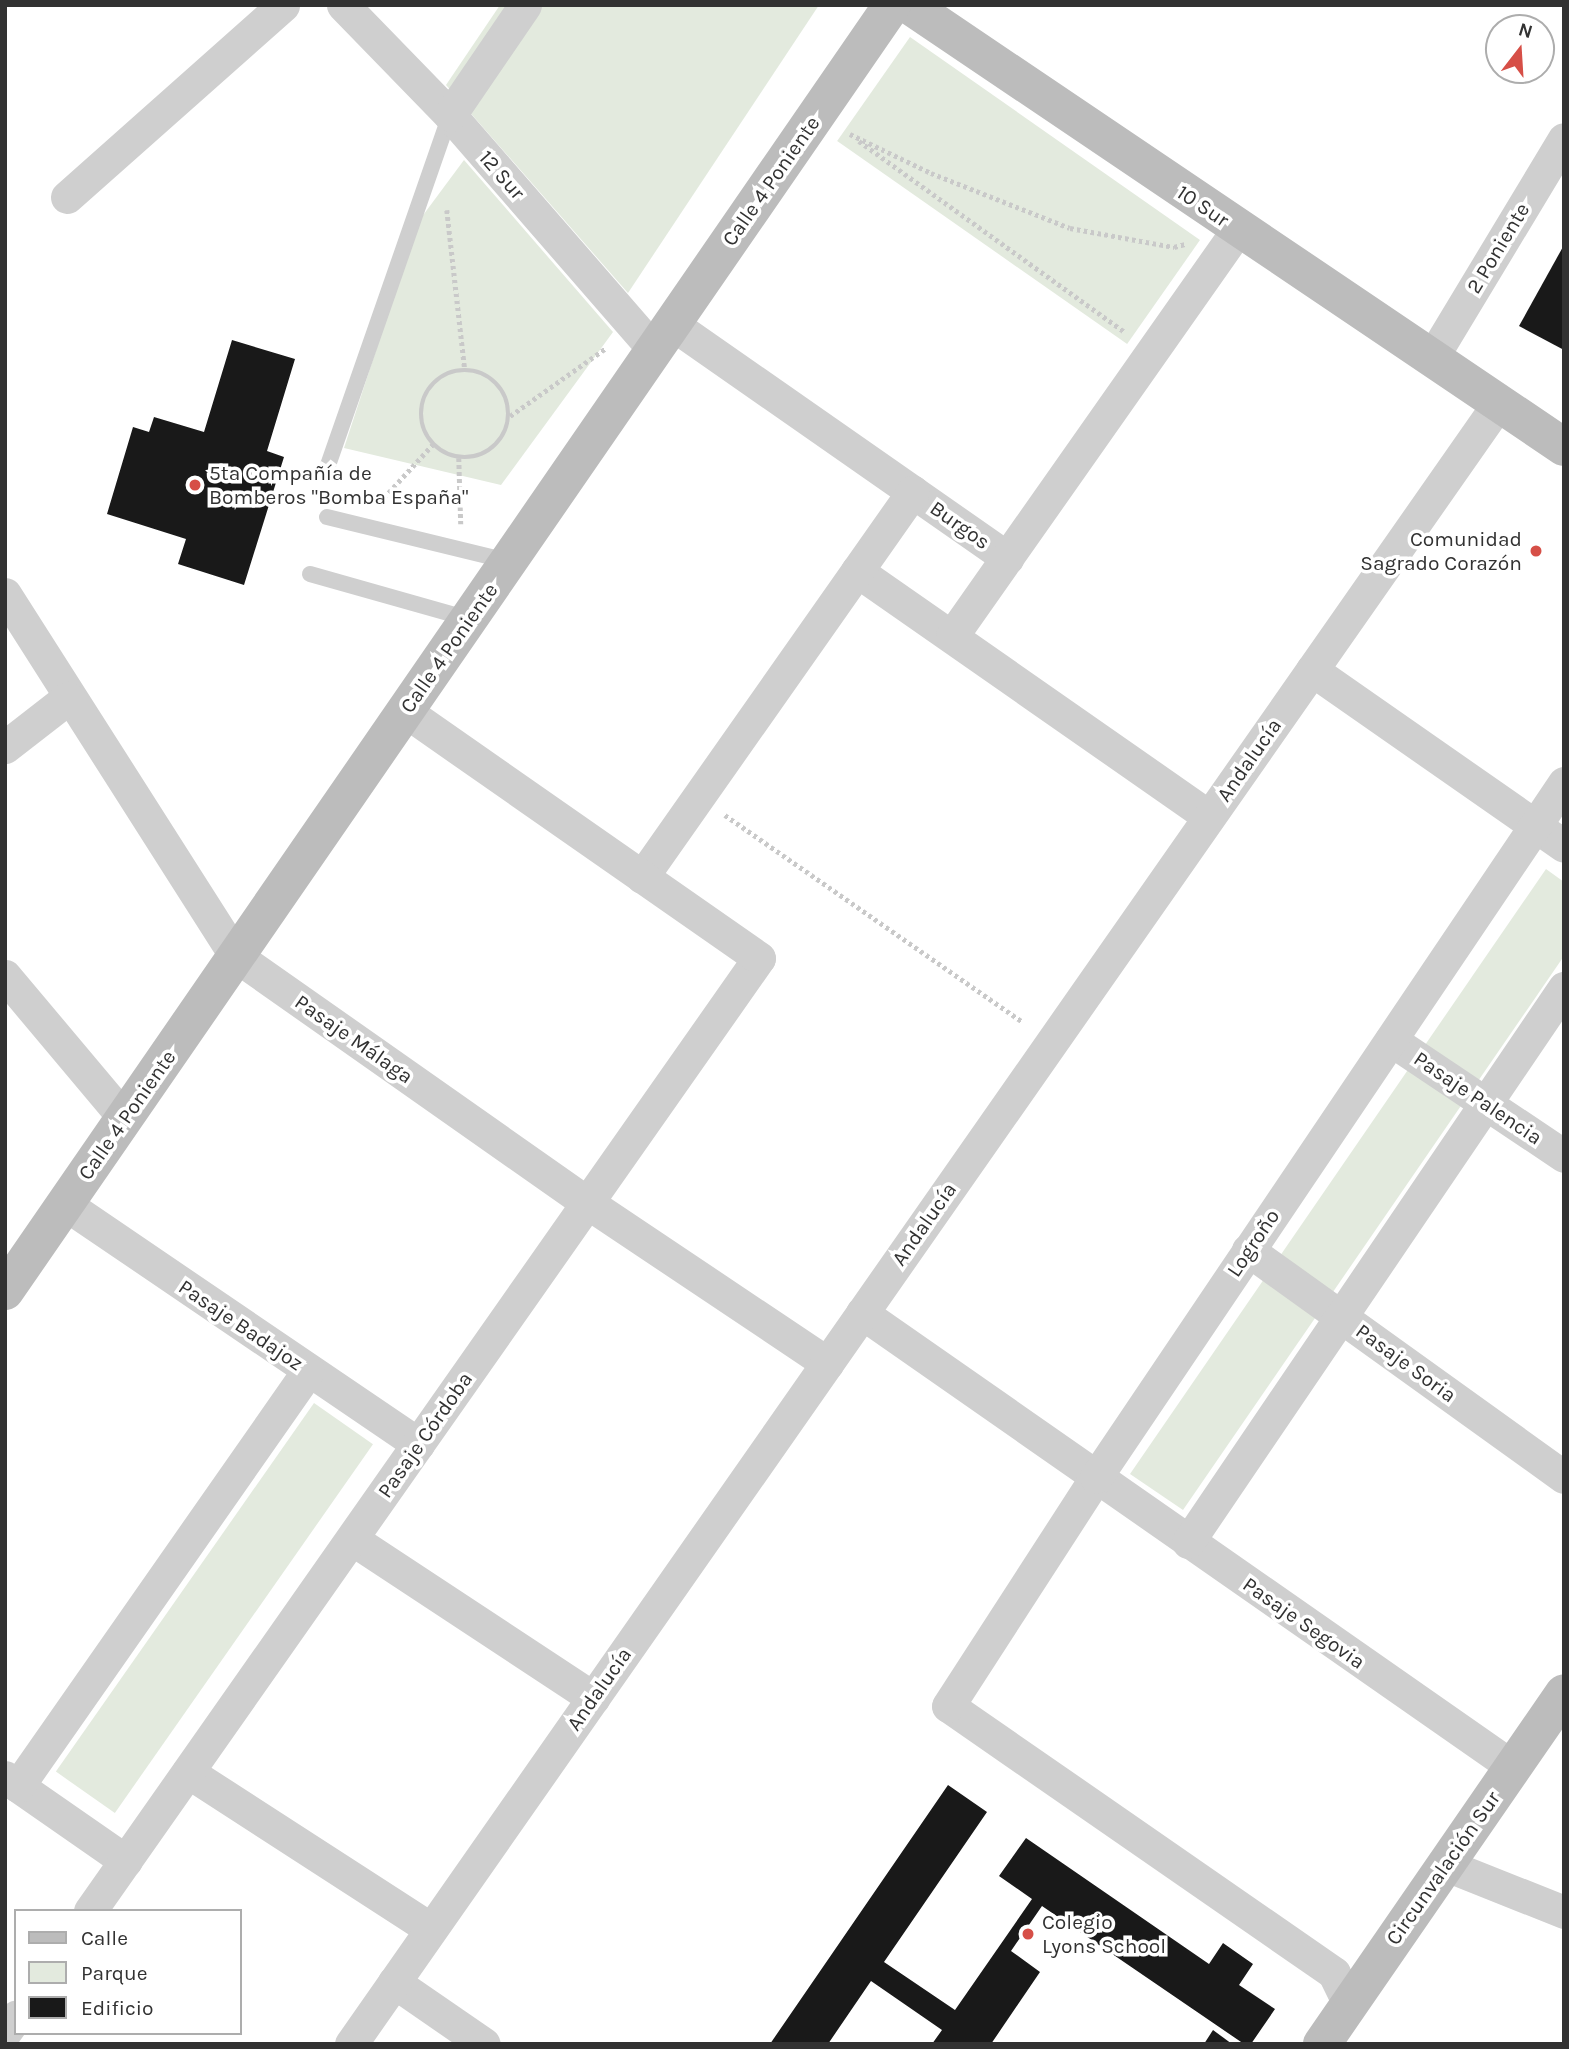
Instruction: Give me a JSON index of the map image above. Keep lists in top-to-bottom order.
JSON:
{
  "streets": {
    "street": [
      "12 Sur",
      "Calle 4 Poniente",
      "10 Sur",
      "2 Poniente",
      "Burgos",
      "Andalucía",
      "Pasaje Málaga",
      "Pasaje Palencia",
      "Logroño",
      "Pasaje Badajoz",
      "Pasaje Soria",
      "Pasaje Córdoba",
      "Pasaje Segovia",
      "Circunvalación Sur"
    ]
  },
  "crossings": [
    ["12 Sur", "Calle 4 Poniente"],
    ["12 Sur", "Burgos"],
    ["Calle 4 Poniente", "Pasaje Málaga"],
    ["Calle 4 Poniente", "Pasaje Badajoz"],
    ["10 Sur", "2 Poniente"],
    ["10 Sur", "Andalucía"],
    ["Andalucía", "Pasaje Málaga"],
    ["Andalucía", "Pasaje Segovia"],
    ["Pasaje Málaga", "Pasaje Córdoba"],
    ["Pasaje Palencia", "Logroño"],
    ["Logroño", "Pasaje Soria"],
    ["Logroño", "Pasaje Segovia"],
    ["Logroño", "Circunvalación Sur"],
    ["Pasaje Badajoz", "Pasaje Córdoba"],
    ["Pasaje Segovia", "Circunvalación Sur"]
  ],
  "places": ["5ta Compañía de Bomberos \"Bomba España\"", "Comunidad Sagrado Corazón", "Colegio Lyons School"],
  "legend": ["Calle", "Parque", "Edificio"],
  "north": "top"
}
